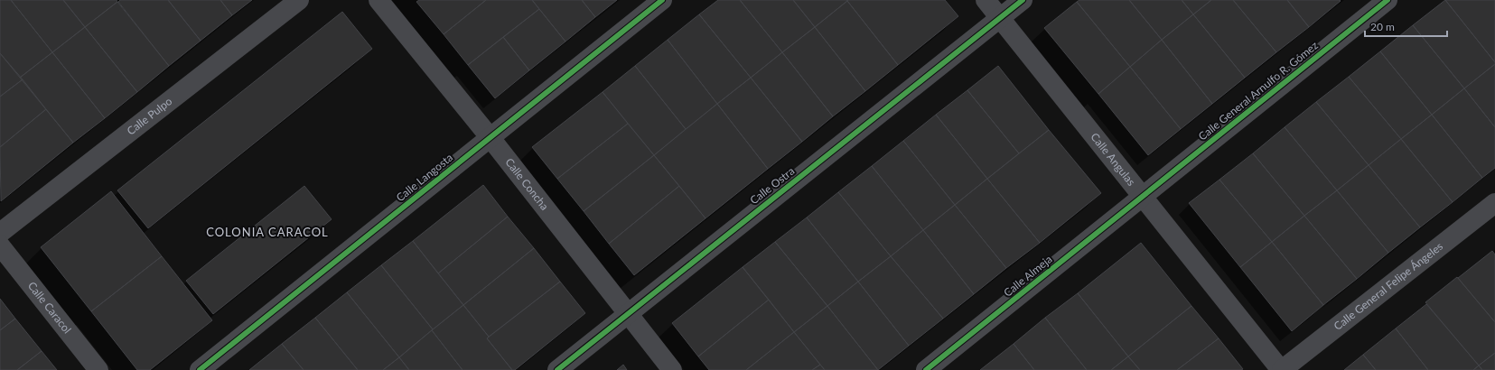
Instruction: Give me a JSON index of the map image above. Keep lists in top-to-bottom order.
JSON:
{
  "streets": {
    "street": [
      "Calle General Arnulfo R. Gómez",
      "Calle Pulpo",
      "Calle Angulas",
      "Calle Langosta",
      "Calle Concha",
      "Calle Ostra",
      "Calle Almeja",
      "Calle General Felipe Ángeles",
      "Calle Caracol"
    ]
  },
  "crossings": [
    ["Calle General Arnulfo R. Gómez", "Calle Angulas"],
    ["Calle General Arnulfo R. Gómez", "Calle Almeja"],
    ["Calle Angulas", "Calle Ostra"],
    ["Calle Angulas", "Calle Almeja"],
    ["Calle Angulas", "Calle General Felipe Ángeles"],
    ["Calle Langosta", "Calle Concha"],
    ["Calle Concha", "Calle Ostra"]
  ],
  "districts": ["COLONIA CARACOL"],
  "scale_bar": "20 m"
}
